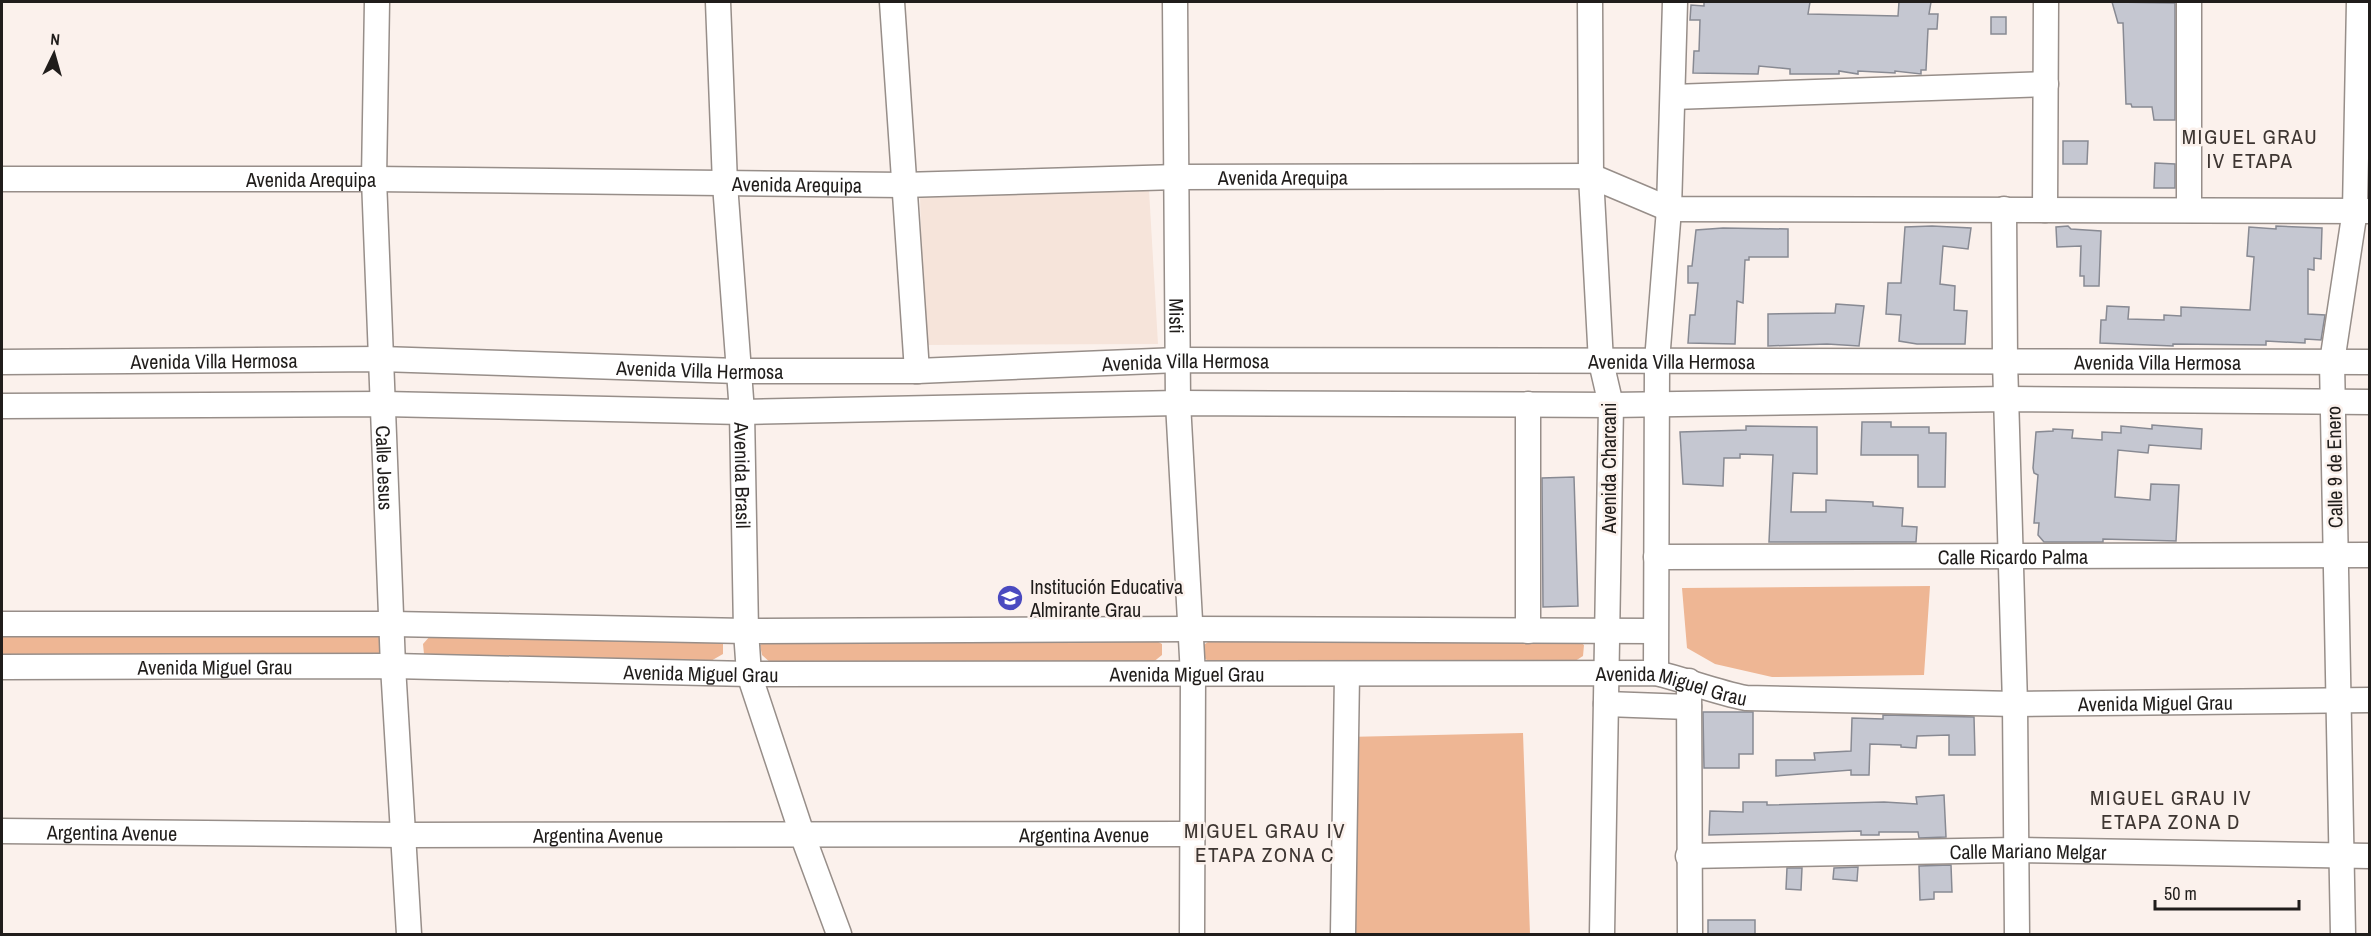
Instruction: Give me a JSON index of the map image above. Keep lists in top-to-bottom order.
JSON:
{
  "streets": {
    "street": [
      "Avenida Arequipa",
      "Misti",
      "Avenida Villa Hermosa",
      "Calle 9 de Enero",
      "Calle Jesus",
      "Avenida Charcani",
      "Avenida Brasil",
      "Calle Ricardo Palma",
      "Avenida Miguel Grau",
      "Argentina Avenue",
      "Calle Mariano Melgar"
    ]
  },
  "crossings": [
    ["Avenida Arequipa", "Misti"],
    ["Avenida Arequipa", "Calle Jesus"],
    ["Avenida Arequipa", "Avenida Charcani"],
    ["Avenida Arequipa", "Avenida Brasil"],
    ["Misti", "Avenida Villa Hermosa"],
    ["Misti", "Avenida Miguel Grau"],
    ["Misti", "Argentina Avenue"],
    ["Avenida Villa Hermosa", "Calle 9 de Enero"],
    ["Avenida Villa Hermosa", "Calle Jesus"],
    ["Avenida Villa Hermosa", "Avenida Charcani"],
    ["Avenida Villa Hermosa", "Avenida Brasil"],
    ["Calle 9 de Enero", "Calle Ricardo Palma"],
    ["Calle 9 de Enero", "Avenida Miguel Grau"],
    ["Calle 9 de Enero", "Calle Mariano Melgar"],
    ["Calle Jesus", "Avenida Miguel Grau"],
    ["Calle Jesus", "Argentina Avenue"],
    ["Avenida Charcani", "Avenida Miguel Grau"],
    ["Avenida Brasil", "Avenida Miguel Grau"],
    ["Avenida Brasil", "Argentina Avenue"]
  ],
  "districts": ["MIGUEL GRAU IV ETAPA", "MIGUEL GRAU IV ETAPA ZONA D", "MIGUEL GRAU IV ETAPA ZONA C"],
  "places": {
    "school or university": ["Institución Educativa Almirante Grau"]
  },
  "scale_bar": "50 m",
  "north": "top"
}
